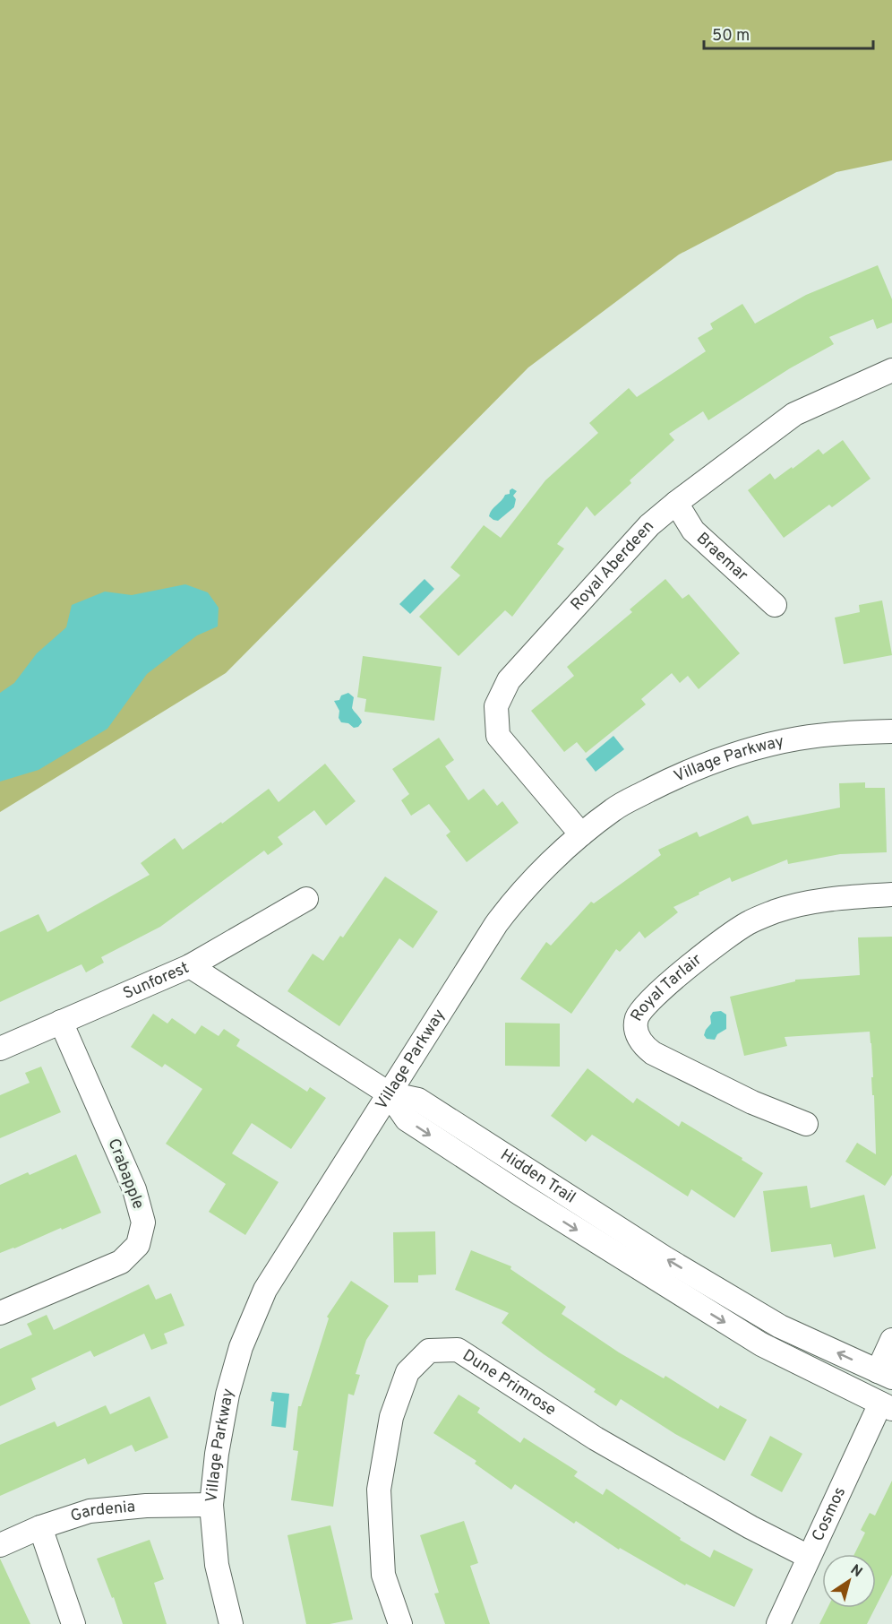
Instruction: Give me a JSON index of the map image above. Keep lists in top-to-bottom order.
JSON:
{
  "streets": {
    "street": [
      "Braemar",
      "Royal Aberdeen",
      "Village Parkway",
      "Sunforest",
      "Royal Tarlair",
      "Crabapple",
      "Hidden Trail",
      "Dune Primrose",
      "Gardenia",
      "Cosmos"
    ]
  },
  "crossings": [
    ["Braemar", "Royal Aberdeen"],
    ["Royal Aberdeen", "Village Parkway"],
    ["Village Parkway", "Hidden Trail"],
    ["Village Parkway", "Gardenia"],
    ["Sunforest", "Crabapple"],
    ["Sunforest", "Hidden Trail"],
    ["Dune Primrose", "Cosmos"]
  ],
  "scale_bar": "50 m",
  "north": "top right"
}
